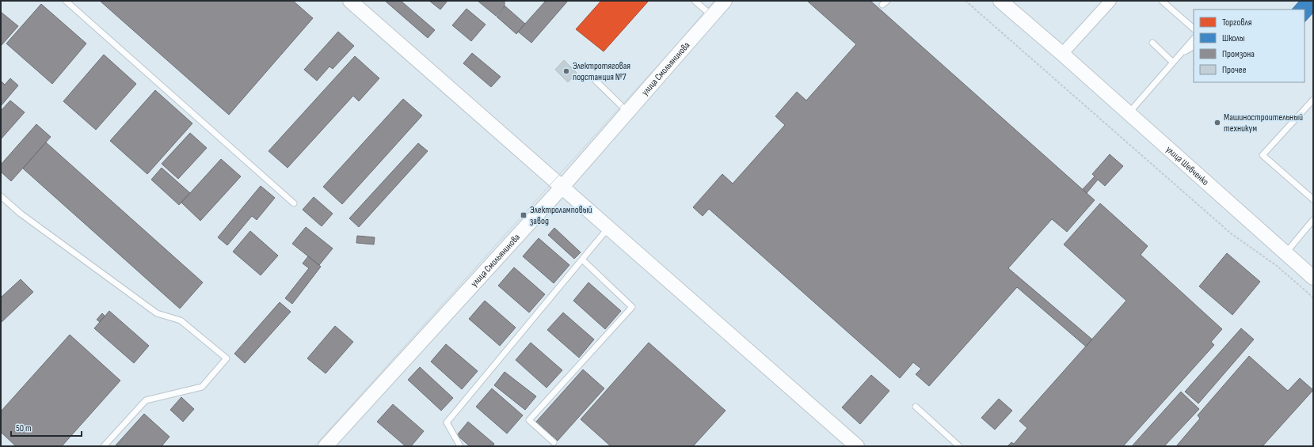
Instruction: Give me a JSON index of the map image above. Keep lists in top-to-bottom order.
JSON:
{
  "streets": {
    "street": ["улица Смольянинова", "улица Шевченко"]
  },
  "places": {
    "other": ["Электротяговая подстанция №7", "Машиностроительный техникум"],
    "transit": ["Электроламповый завод"]
  },
  "legend": [
    "Торговля",
    "Школы",
    "Промзона",
    "Прочее"
  ],
  "scale_bar": "50 m"
}
